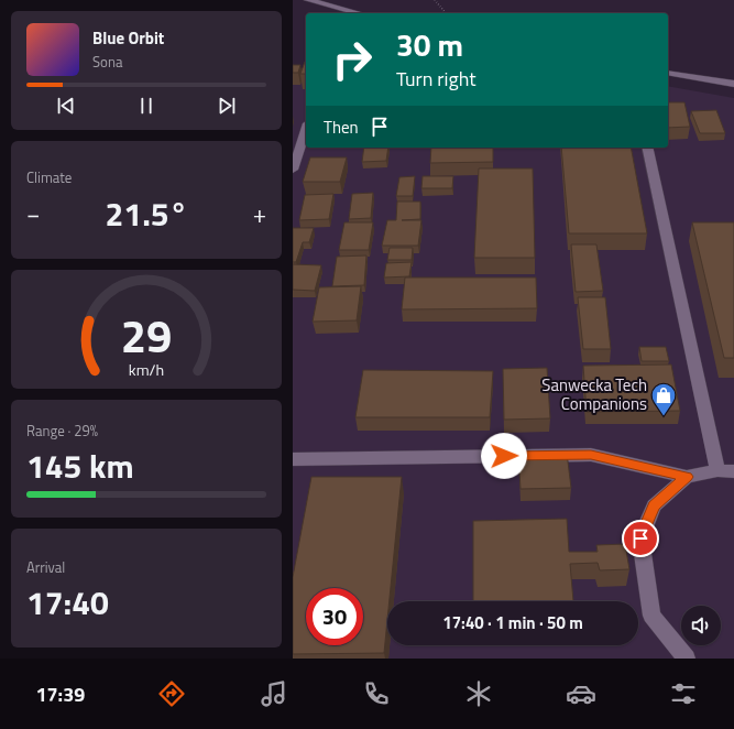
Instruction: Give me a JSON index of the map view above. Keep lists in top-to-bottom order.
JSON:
{
  "places": {
    "shop": ["Sanwecka Tech Companions"]
  },
  "page": {
    "turn": ["30 m", "Turn right"],
    "song": ["Blue Orbit", "Sona"],
    "then": "Then",
    "tile": [
      "Climate",
      ["Range · 29%", "145 km"],
      ["Arrival", "17:40"]
    ],
    "heat": ["−", "21.5°", "+"],
    "limit": "30",
    "trip": "17:40 · 1 min · 50 m",
    "tabs": "17:39",
    "gauge": ["29", "km/h"]
  }
}
